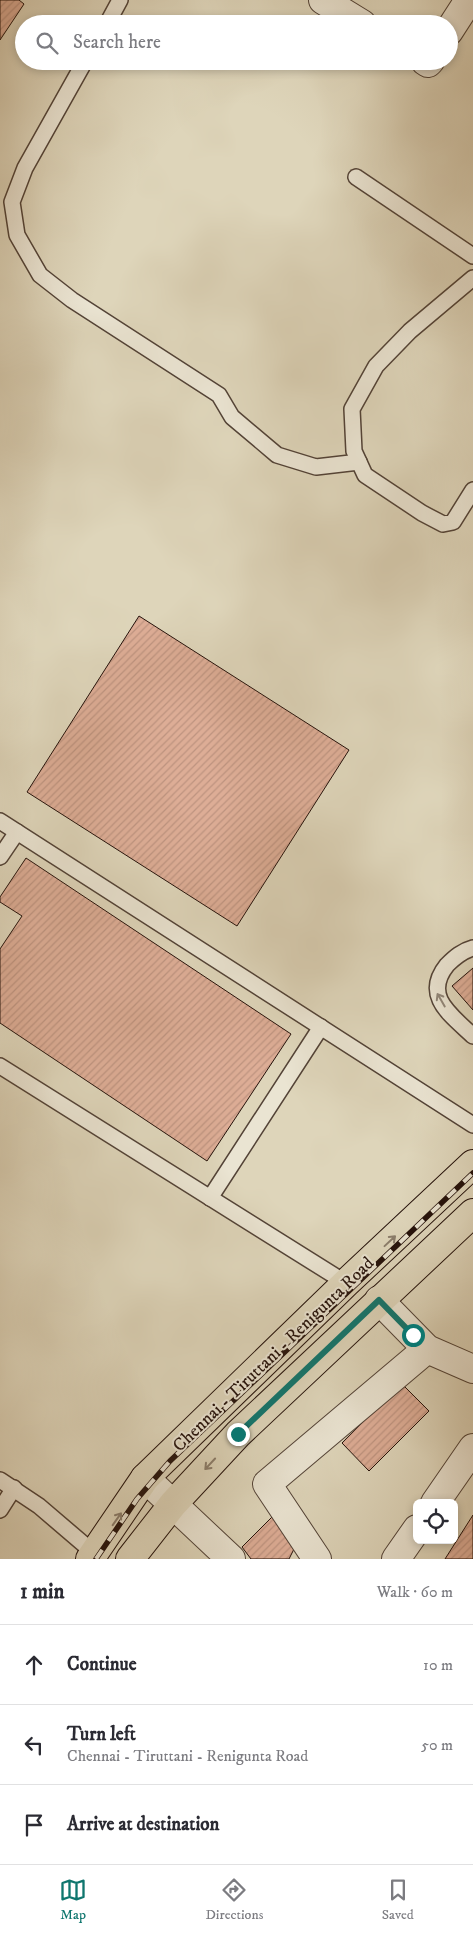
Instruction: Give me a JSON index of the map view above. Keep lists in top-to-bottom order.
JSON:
{
  "streets": {
    "main road": ["Chennai - Tiruttani - Renigunta Road"]
  },
  "page": {
    "search": "Search here",
    "heading": ["1 min", "Walk · 60 m"],
    "list": [
      ["Continue", "10 m"],
      ["Turn left", "Chennai - Tiruttani - Renigunta Road", "50 m"],
      "Arrive at destination"
    ],
    "nav": ["Map", "Directions", "Saved"]
  }
}
